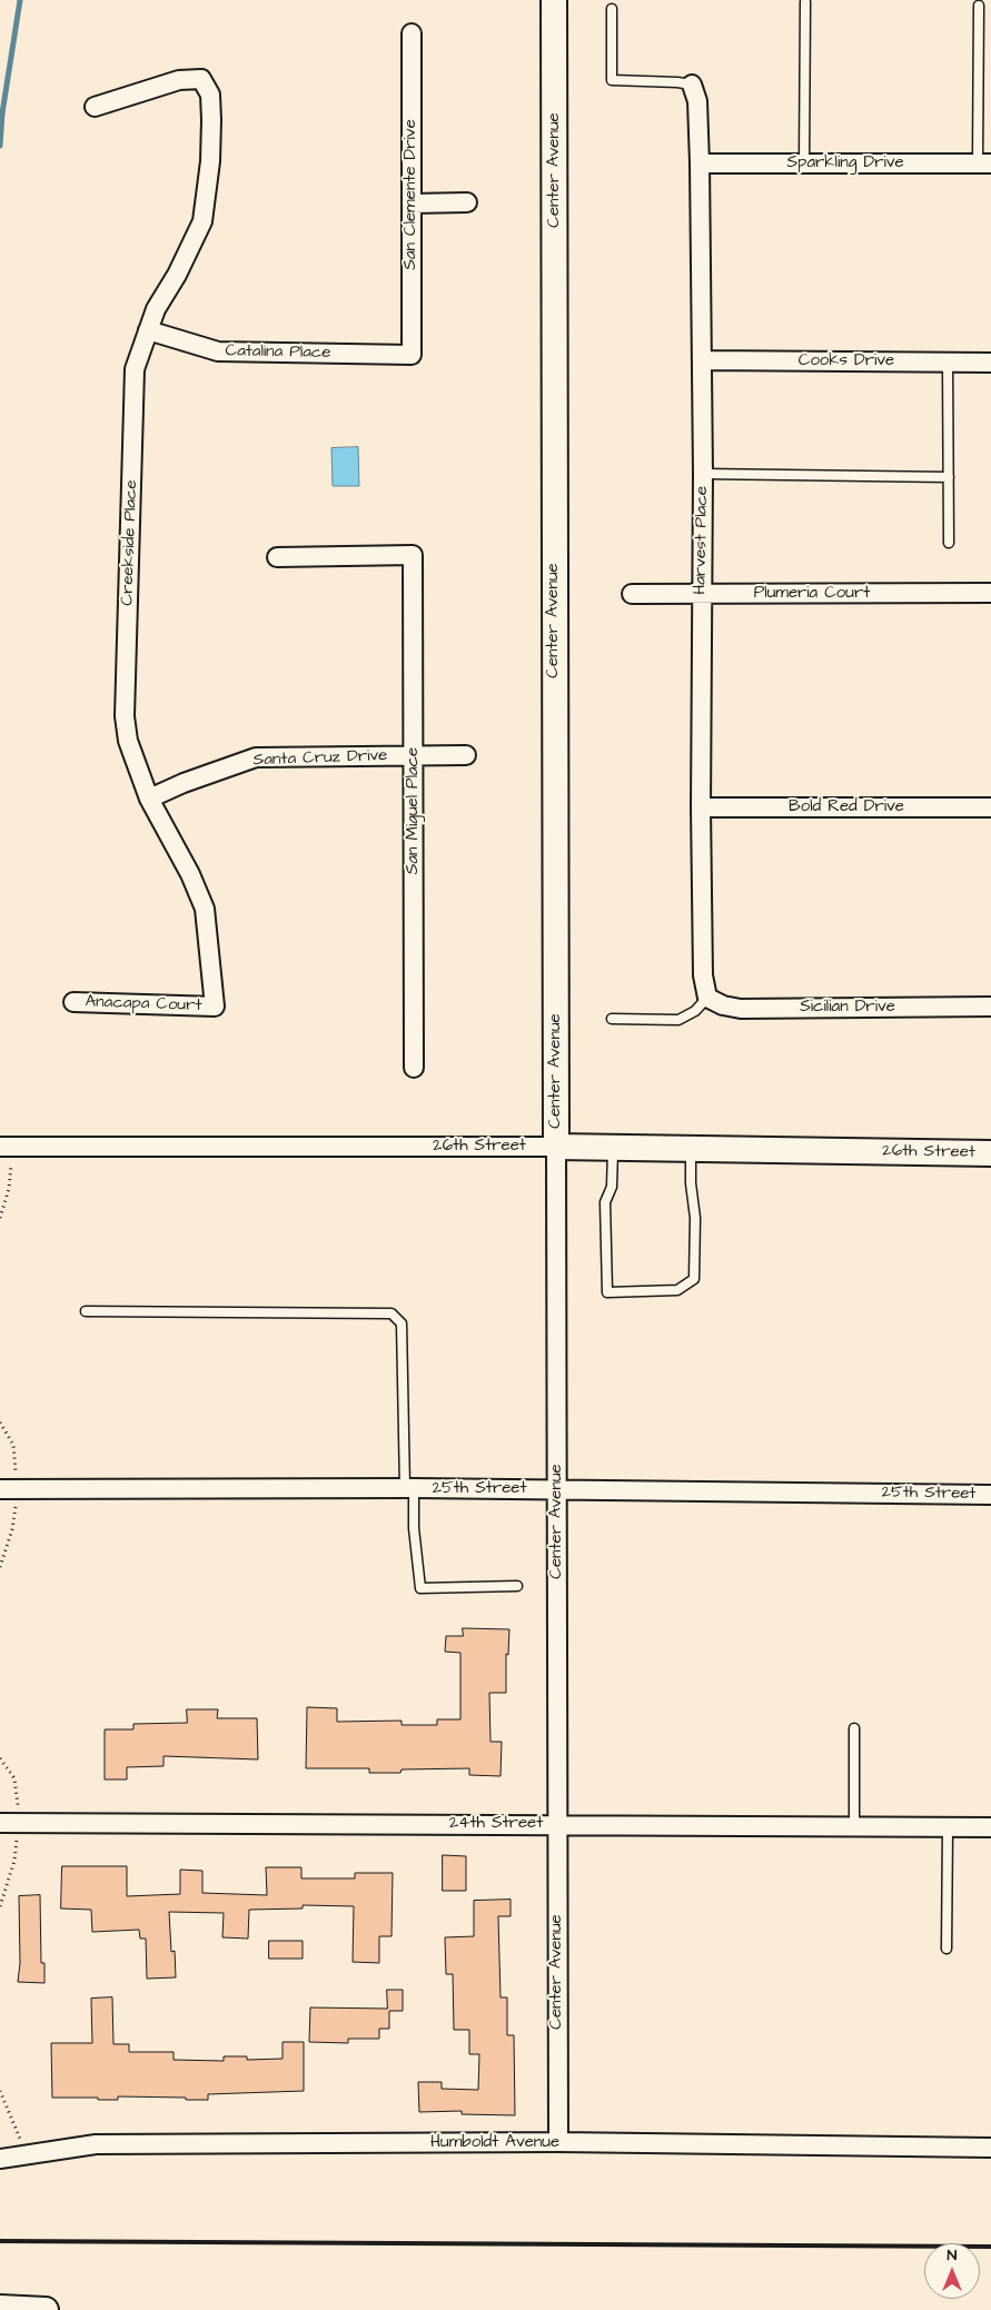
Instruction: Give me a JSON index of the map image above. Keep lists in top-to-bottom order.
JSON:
{
  "streets": {
    "street": [
      "Sparkling Drive",
      "Center Avenue",
      "San Clemente Drive",
      "Catalina Place",
      "Cooks Drive",
      "Harvest Place",
      "Creekside Place",
      "Plumeria Court",
      "Santa Cruz Drive",
      "Bold Red Drive",
      "San Miguel Place",
      "Anacapa Court",
      "Sicilian Drive",
      "26th Street",
      "25th Street",
      "24th Street",
      "Humboldt Avenue"
    ]
  },
  "crossings": [
    ["Sparkling Drive", "Harvest Place"],
    ["Center Avenue", "26th Street"],
    ["Center Avenue", "25th Street"],
    ["Center Avenue", "24th Street"],
    ["Center Avenue", "Humboldt Avenue"],
    ["San Clemente Drive", "Catalina Place"],
    ["Catalina Place", "Creekside Place"],
    ["Cooks Drive", "Harvest Place"],
    ["Harvest Place", "Plumeria Court"],
    ["Harvest Place", "Bold Red Drive"],
    ["Harvest Place", "Sicilian Drive"],
    ["Creekside Place", "Santa Cruz Drive"],
    ["Creekside Place", "Anacapa Court"],
    ["Santa Cruz Drive", "San Miguel Place"]
  ],
  "north": "top"
}
